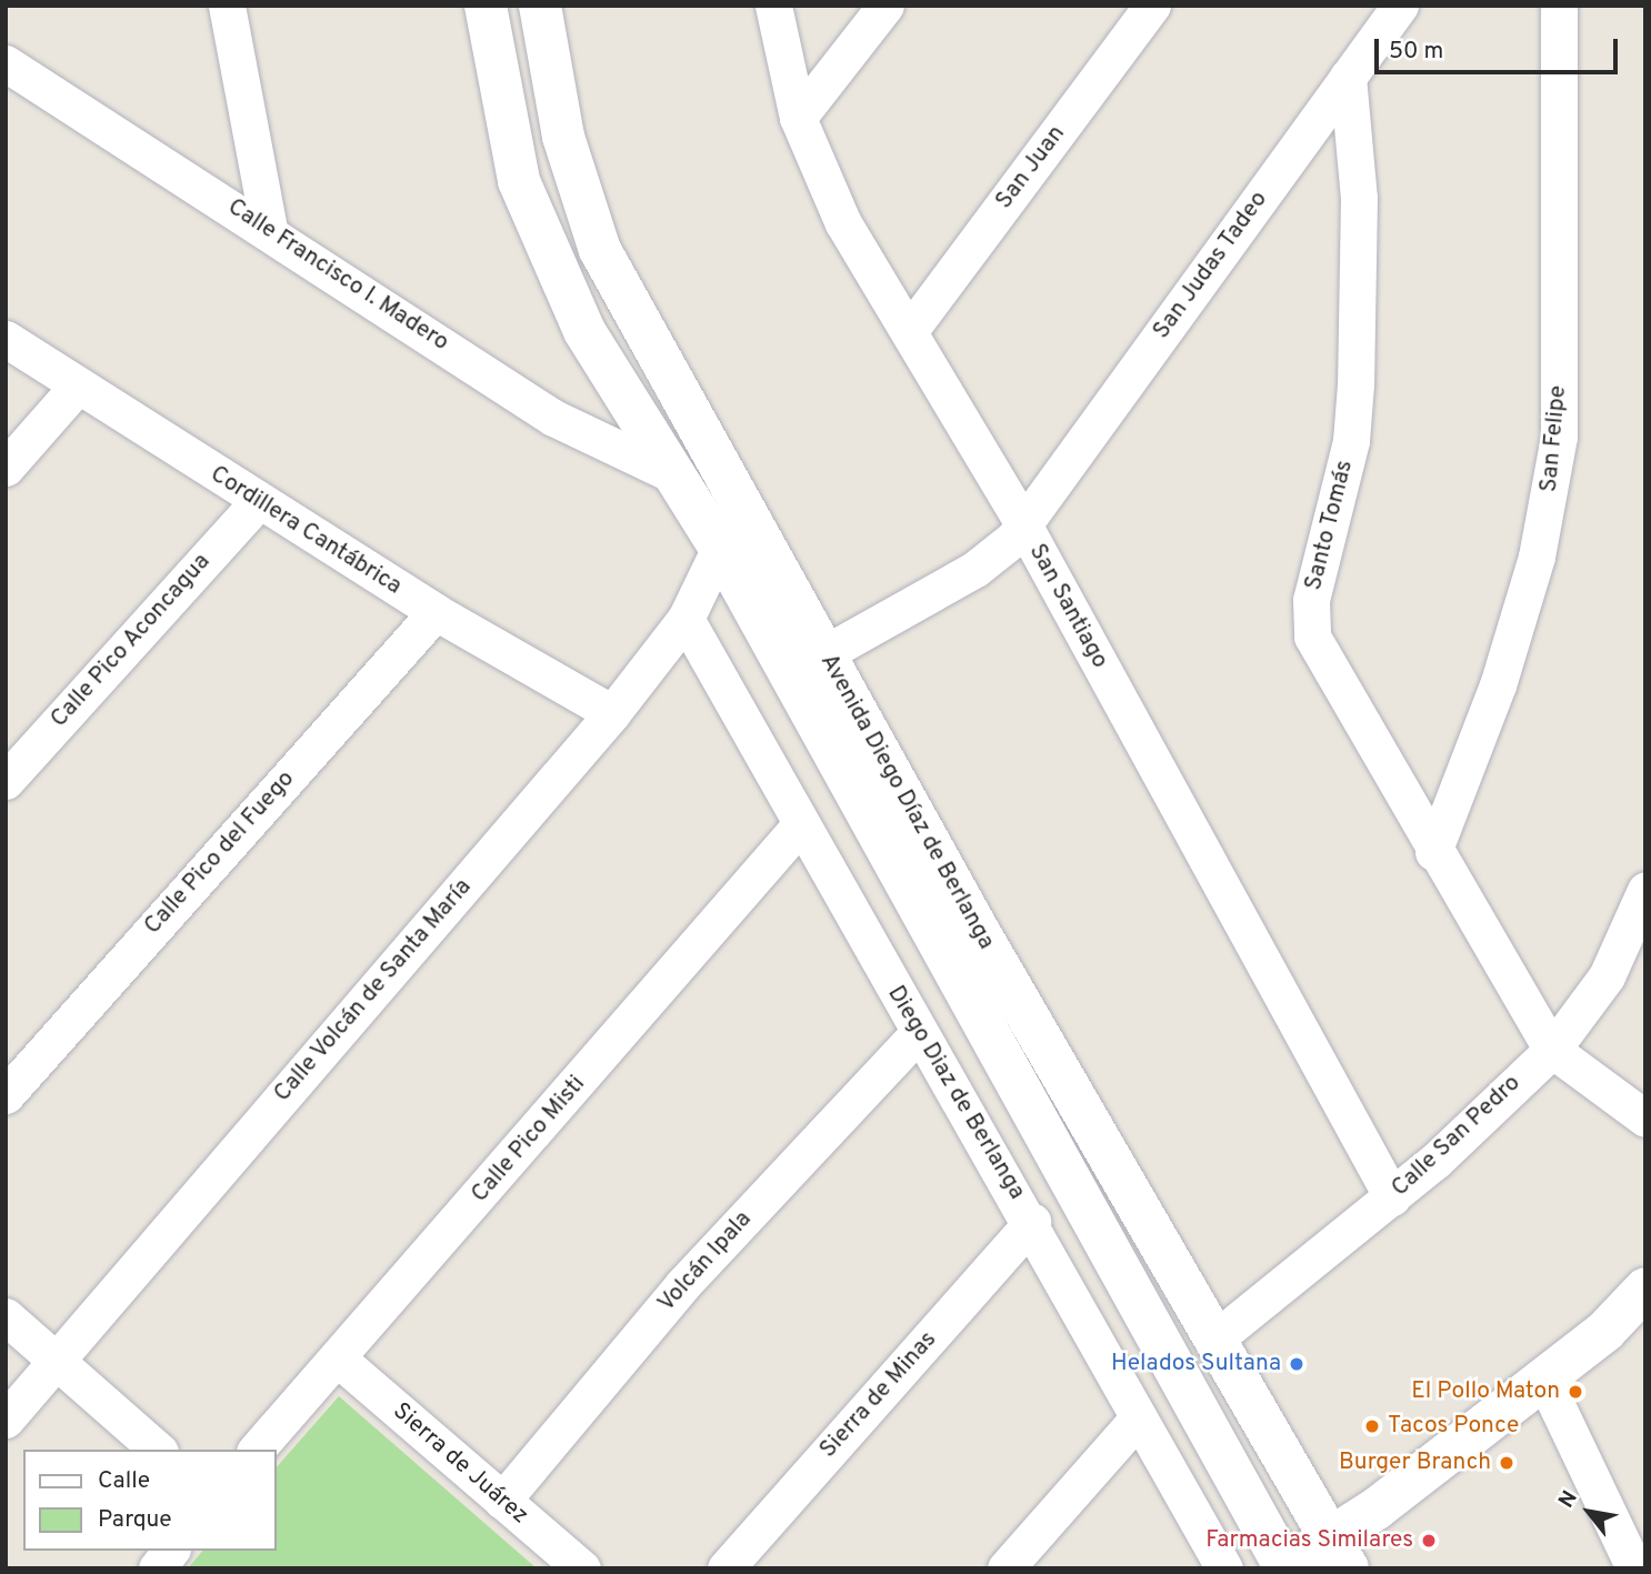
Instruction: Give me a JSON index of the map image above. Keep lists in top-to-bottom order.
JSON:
{
  "streets": {
    "main road": ["Avenida Diego Díaz de Berlanga"],
    "street": [
      "San Juan",
      "San Judas Tadeo",
      "Calle Francisco I. Madero",
      "San Felipe",
      "Santo Tomás",
      "Cordillera Cantábrica",
      "San Santiago",
      "Calle Pico Aconcagua",
      "Calle Pico del Fuego",
      "Calle Volcán de Santa María",
      "Diego Diaz de Berlanga",
      "Calle San Pedro",
      "Calle Pico Misti",
      "Volcán Ipala",
      "Sierra de Minas",
      "Sierra de Juárez"
    ]
  },
  "crossings": [
    ["San Juan", "San Santiago"],
    ["San Judas Tadeo", "Santo Tomás"],
    ["San Judas Tadeo", "San Santiago"],
    ["San Judas Tadeo", "Avenida Diego Díaz de Berlanga"],
    ["Calle Francisco I. Madero", "Avenida Diego Díaz de Berlanga"],
    ["San Felipe", "Santo Tomás"],
    ["Santo Tomás", "Calle San Pedro"],
    ["Cordillera Cantábrica", "Calle Pico Aconcagua"],
    ["Cordillera Cantábrica", "Calle Pico del Fuego"],
    ["Cordillera Cantábrica", "Calle Volcán de Santa María"],
    ["San Santiago", "Calle San Pedro"],
    ["Avenida Diego Díaz de Berlanga", "Calle Volcán de Santa María"],
    ["Avenida Diego Díaz de Berlanga", "Calle San Pedro"],
    ["Calle Volcán de Santa María", "Diego Diaz de Berlanga"],
    ["Diego Diaz de Berlanga", "Calle Pico Misti"],
    ["Diego Diaz de Berlanga", "Volcán Ipala"],
    ["Diego Diaz de Berlanga", "Sierra de Minas"],
    ["Calle Pico Misti", "Sierra de Juárez"],
    ["Volcán Ipala", "Sierra de Juárez"]
  ],
  "places": [
    "Helados Sultana",
    "El Pollo Maton",
    "Tacos Ponce",
    "Burger Branch",
    "Farmacias Similares"
  ],
  "legend": ["Calle", "Parque"],
  "scale_bar": "50 m",
  "north": "top left"
}
